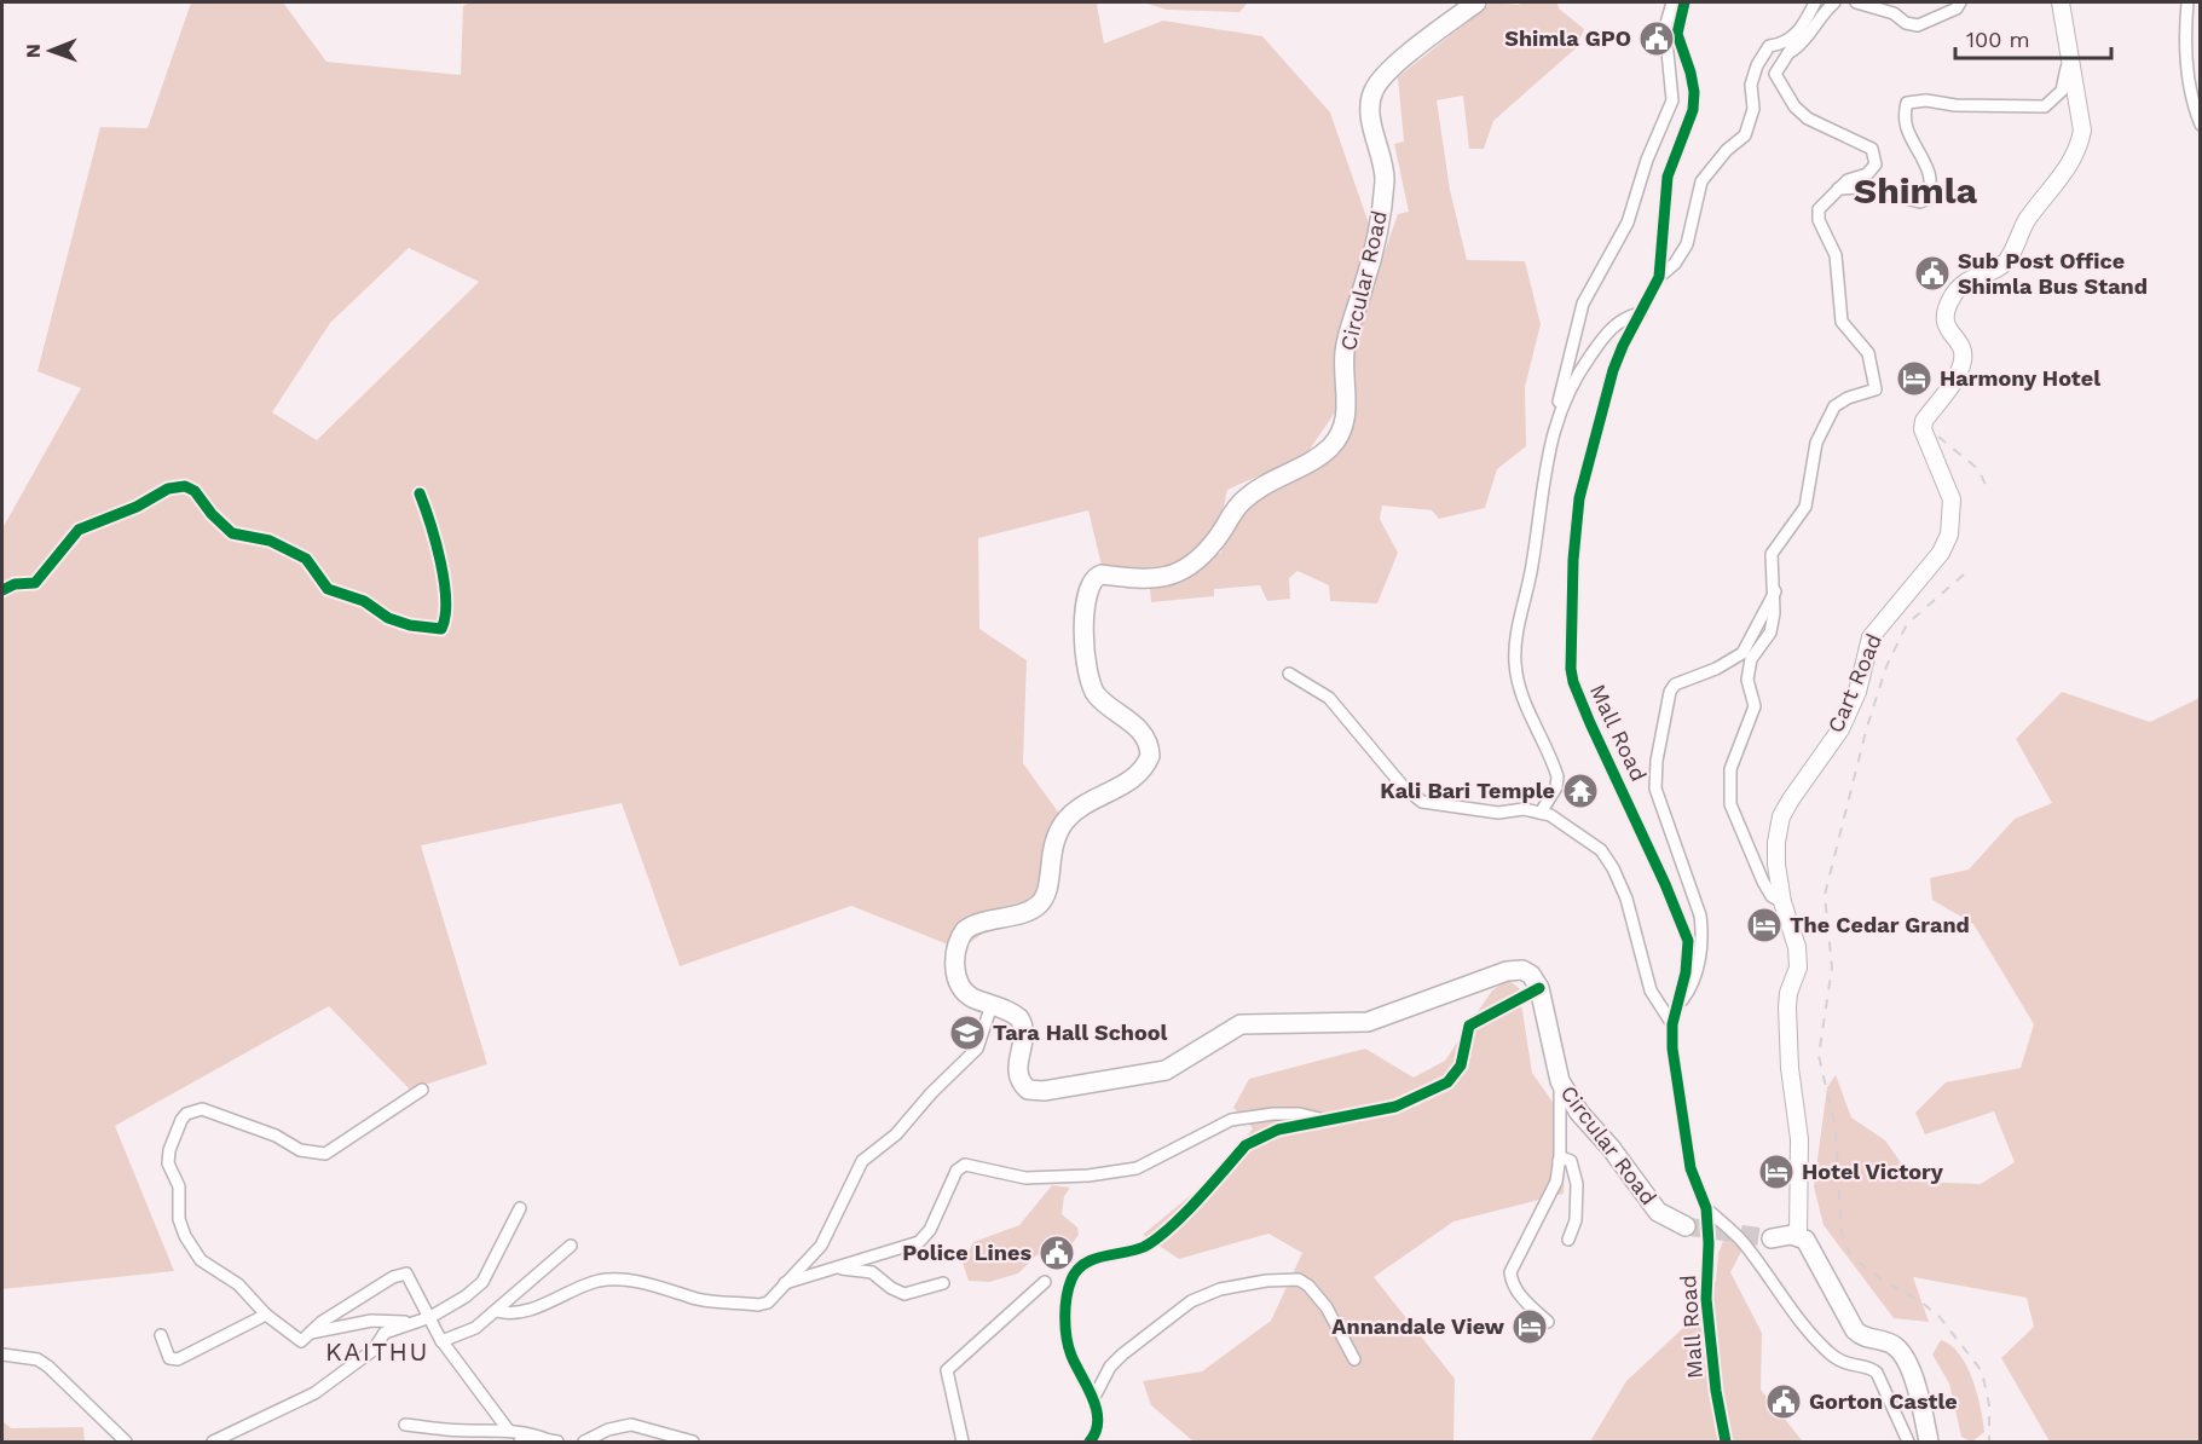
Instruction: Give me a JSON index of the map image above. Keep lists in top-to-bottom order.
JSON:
{
  "streets": {
    "main road": ["Circular Road", "Cart Road"],
    "street": ["Mall Road"]
  },
  "districts": ["Shimla", "KAITHU"],
  "places": {
    "public building": [
      "Shimla GPO",
      "Sub Post Office Shimla Bus Stand",
      "Police Lines",
      "Gorton Castle"
    ],
    "hotel": [
      "Harmony Hotel",
      "The Cedar Grand",
      "Hotel Victory",
      "Annandale View"
    ],
    "temple": ["Kali Bari Temple"],
    "school or university": ["Tara Hall School"]
  },
  "scale_bar": "100 m",
  "north": "left"
}
